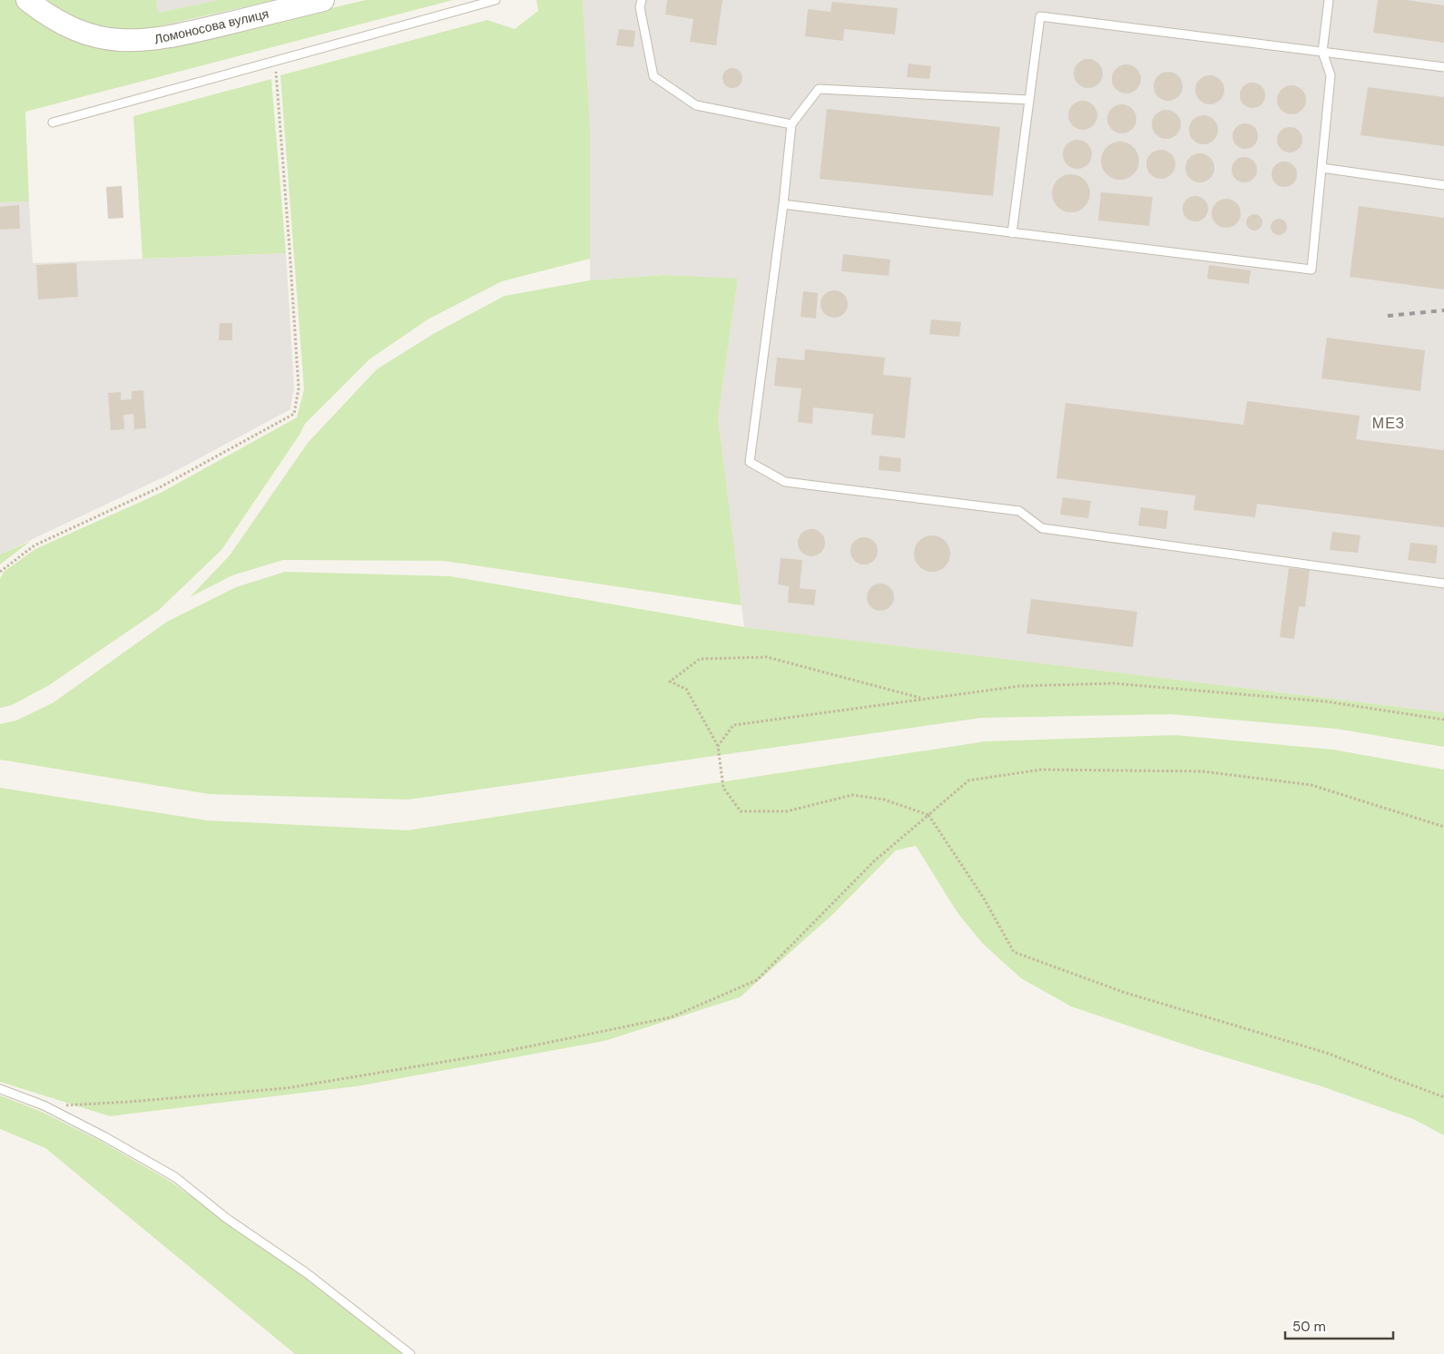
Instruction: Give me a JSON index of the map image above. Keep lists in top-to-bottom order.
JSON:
{
  "streets": {
    "street": ["Ломоносова вулиця"]
  },
  "districts": ["МЕЗ"],
  "scale_bar": "50 m"
}
